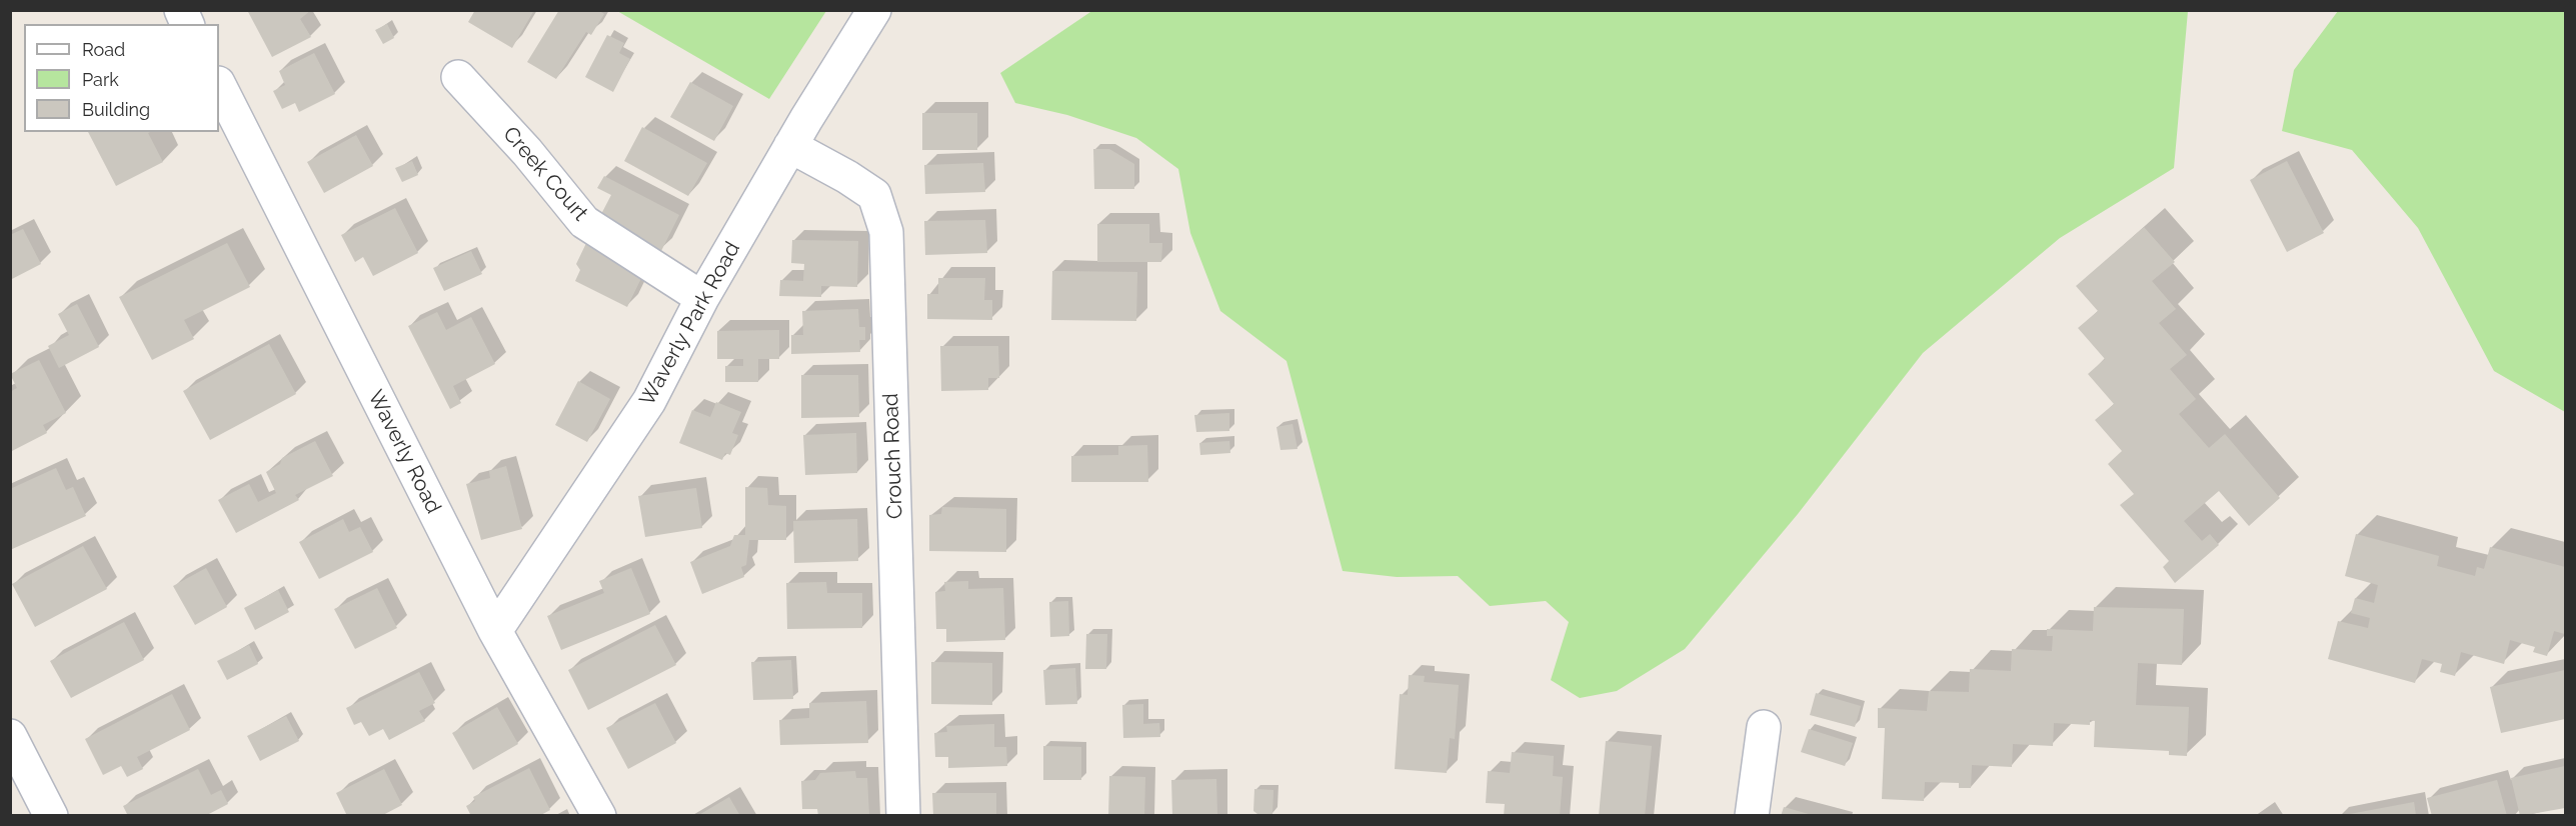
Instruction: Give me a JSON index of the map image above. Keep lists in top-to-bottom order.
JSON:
{
  "streets": {
    "street": [
      "Creek Court",
      "Waverly Park Road",
      "Waverly Road",
      "Crouch Road"
    ]
  },
  "crossings": [
    ["Creek Court", "Waverly Park Road"],
    ["Waverly Park Road", "Waverly Road"],
    ["Waverly Park Road", "Crouch Road"]
  ],
  "legend": ["Road", "Park", "Building"]
}
